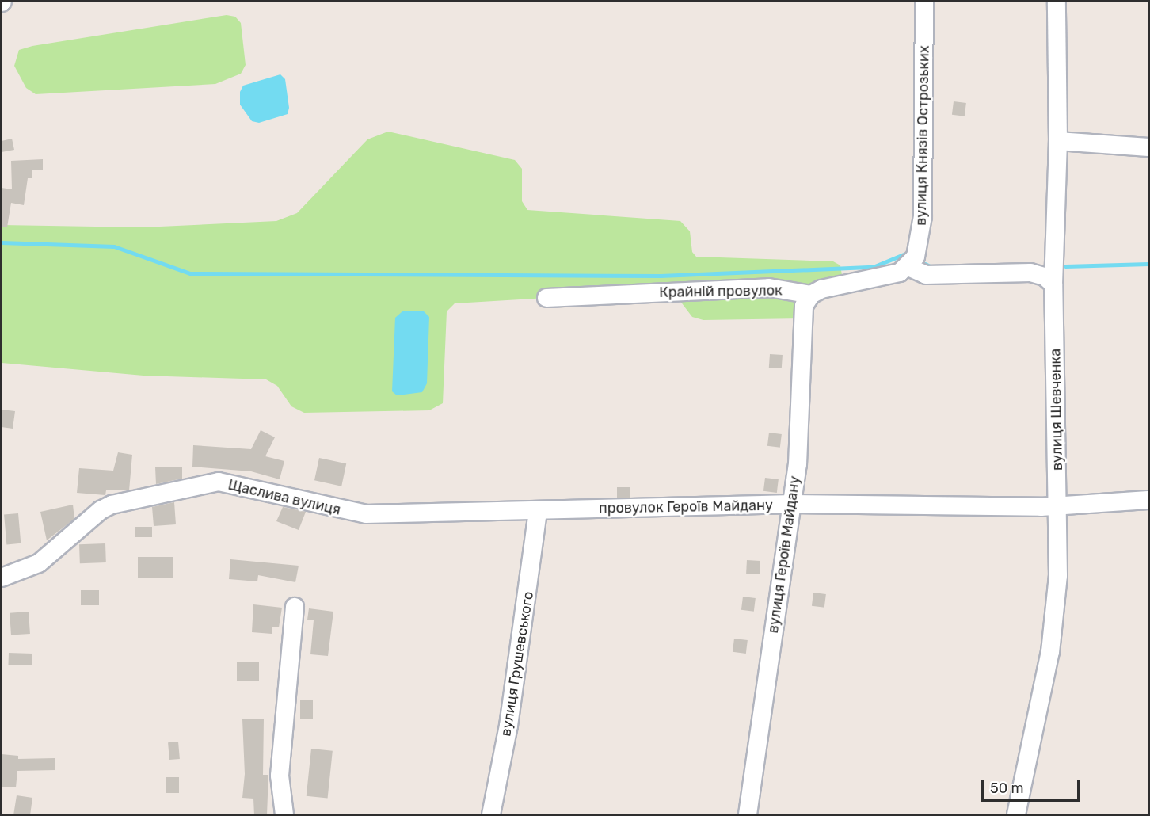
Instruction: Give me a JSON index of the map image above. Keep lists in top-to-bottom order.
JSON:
{
  "streets": {
    "street": [
      "вулиця Князів Острозьких",
      "Крайній провулок",
      "вулиця Шевченка",
      "Щаслива вулиця",
      "провулок Героїв Майдану",
      "вулиця Героїв Майдану",
      "вулиця Грушевського"
    ]
  },
  "crossings": [
    ["Крайній провулок", "вулиця Героїв Майдану"],
    ["вулиця Шевченка", "провулок Героїв Майдану"],
    ["Щаслива вулиця", "провулок Героїв Майдану"],
    ["провулок Героїв Майдану", "вулиця Героїв Майдану"],
    ["провулок Героїв Майдану", "вулиця Грушевського"]
  ],
  "scale_bar": "50 m"
}
